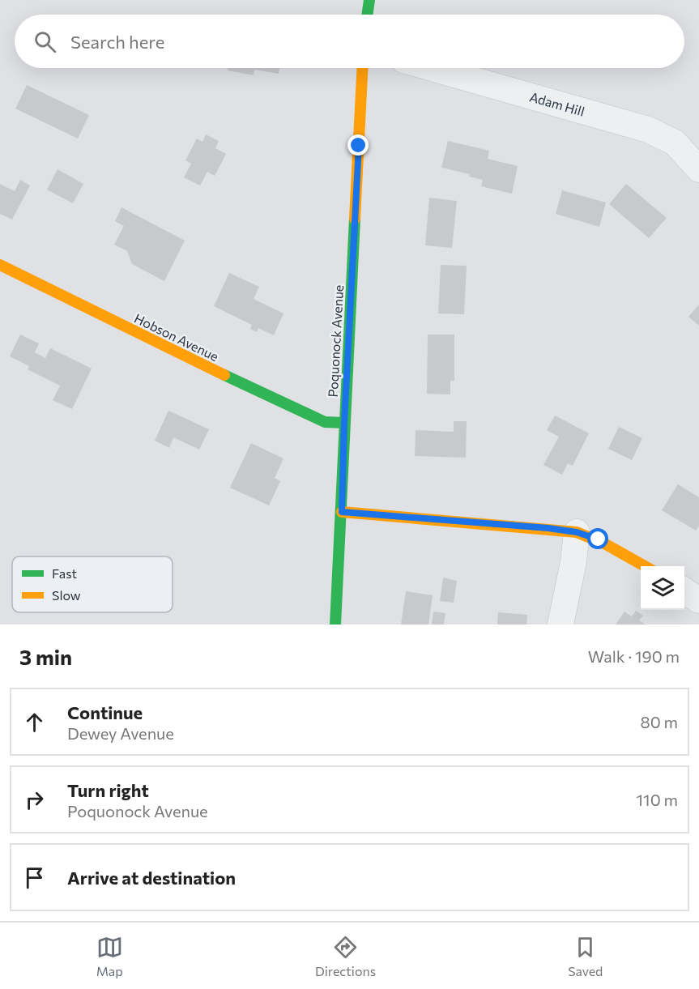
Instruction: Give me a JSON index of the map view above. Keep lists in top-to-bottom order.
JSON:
{
  "streets": {
    "street": ["Adam Hill", "Hobson Avenue", "Poquonock Avenue"]
  },
  "crossings": [
    ["Hobson Avenue", "Poquonock Avenue"]
  ],
  "legend": ["Fast", "Slow"],
  "page": {
    "search": "Search here",
    "heading": ["3 min", "Walk · 190 m"],
    "list": [
      ["Continue", "Dewey Avenue", "80 m"],
      ["Turn right", "Poquonock Avenue", "110 m"],
      "Arrive at destination"
    ],
    "nav": ["Map", "Directions", "Saved"]
  }
}
